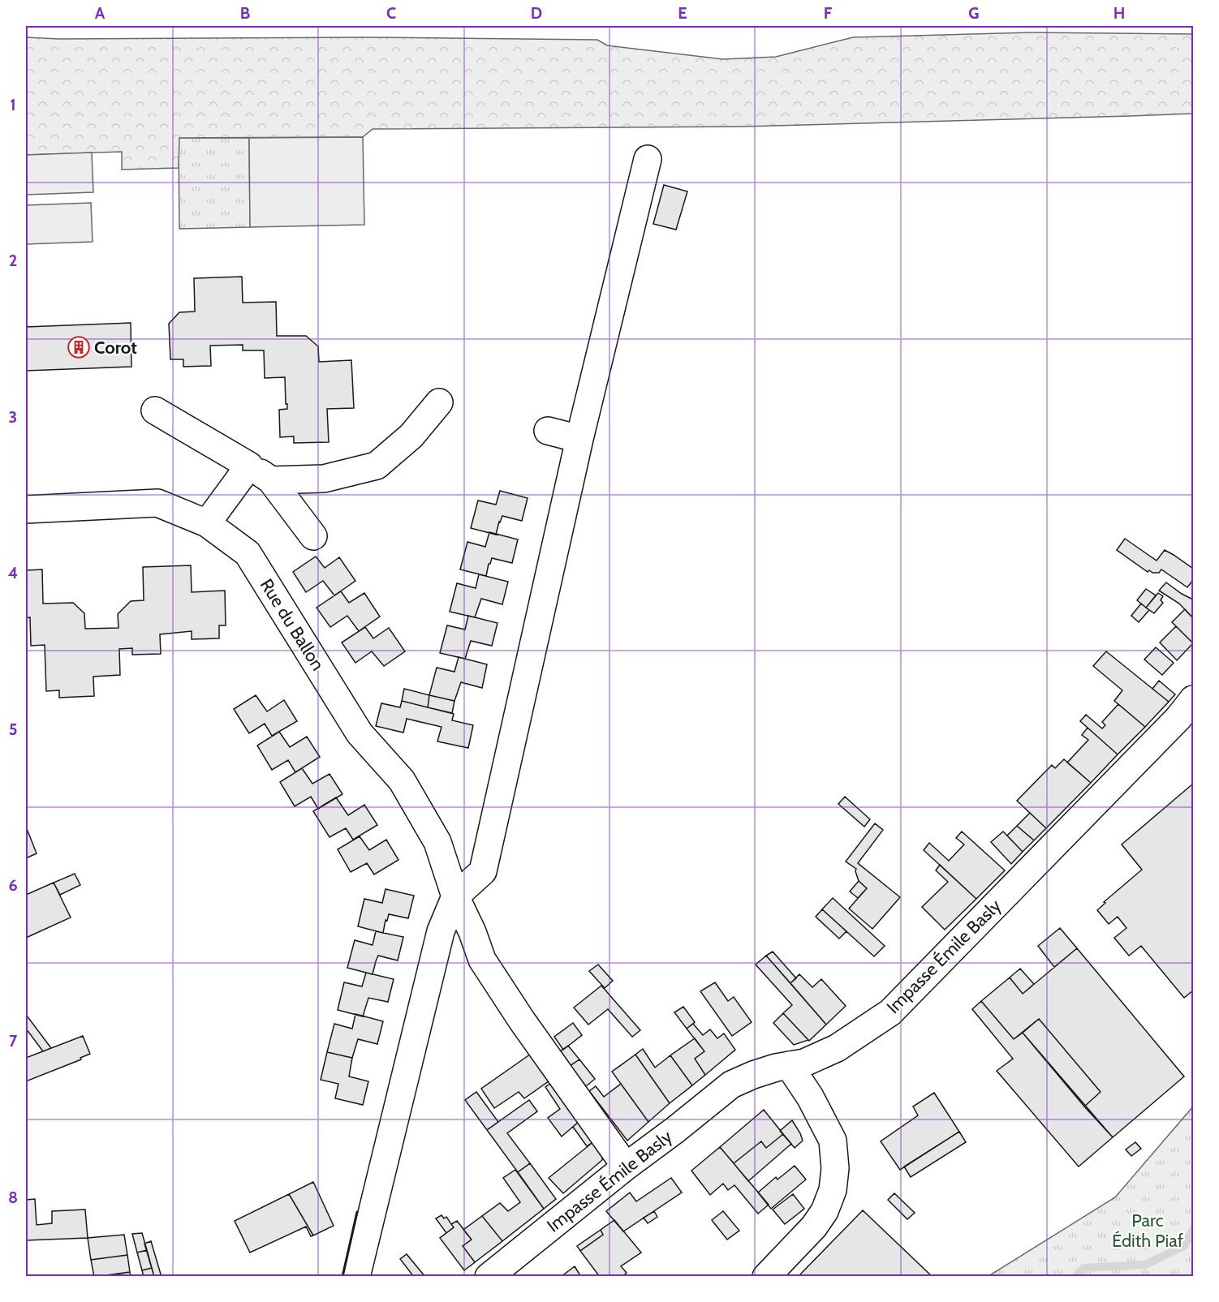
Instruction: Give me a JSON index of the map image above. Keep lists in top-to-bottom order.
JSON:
{
  "streets": {
    "street": ["Rue du Ballon", "Impasse Émile Basly"]
  },
  "crossings": [
    ["Rue du Ballon", "Impasse Émile Basly"]
  ],
  "parks": ["Parc Édith Piaf"],
  "places": {
    "building": ["Corot"]
  },
  "grid": {
    "columns": [
      "A",
      "B",
      "C",
      "D",
      "E",
      "F",
      "G",
      "H"
    ],
    "rows": [
      "1",
      "2",
      "3",
      "4",
      "5",
      "6",
      "7",
      "8"
    ]
  }
}
